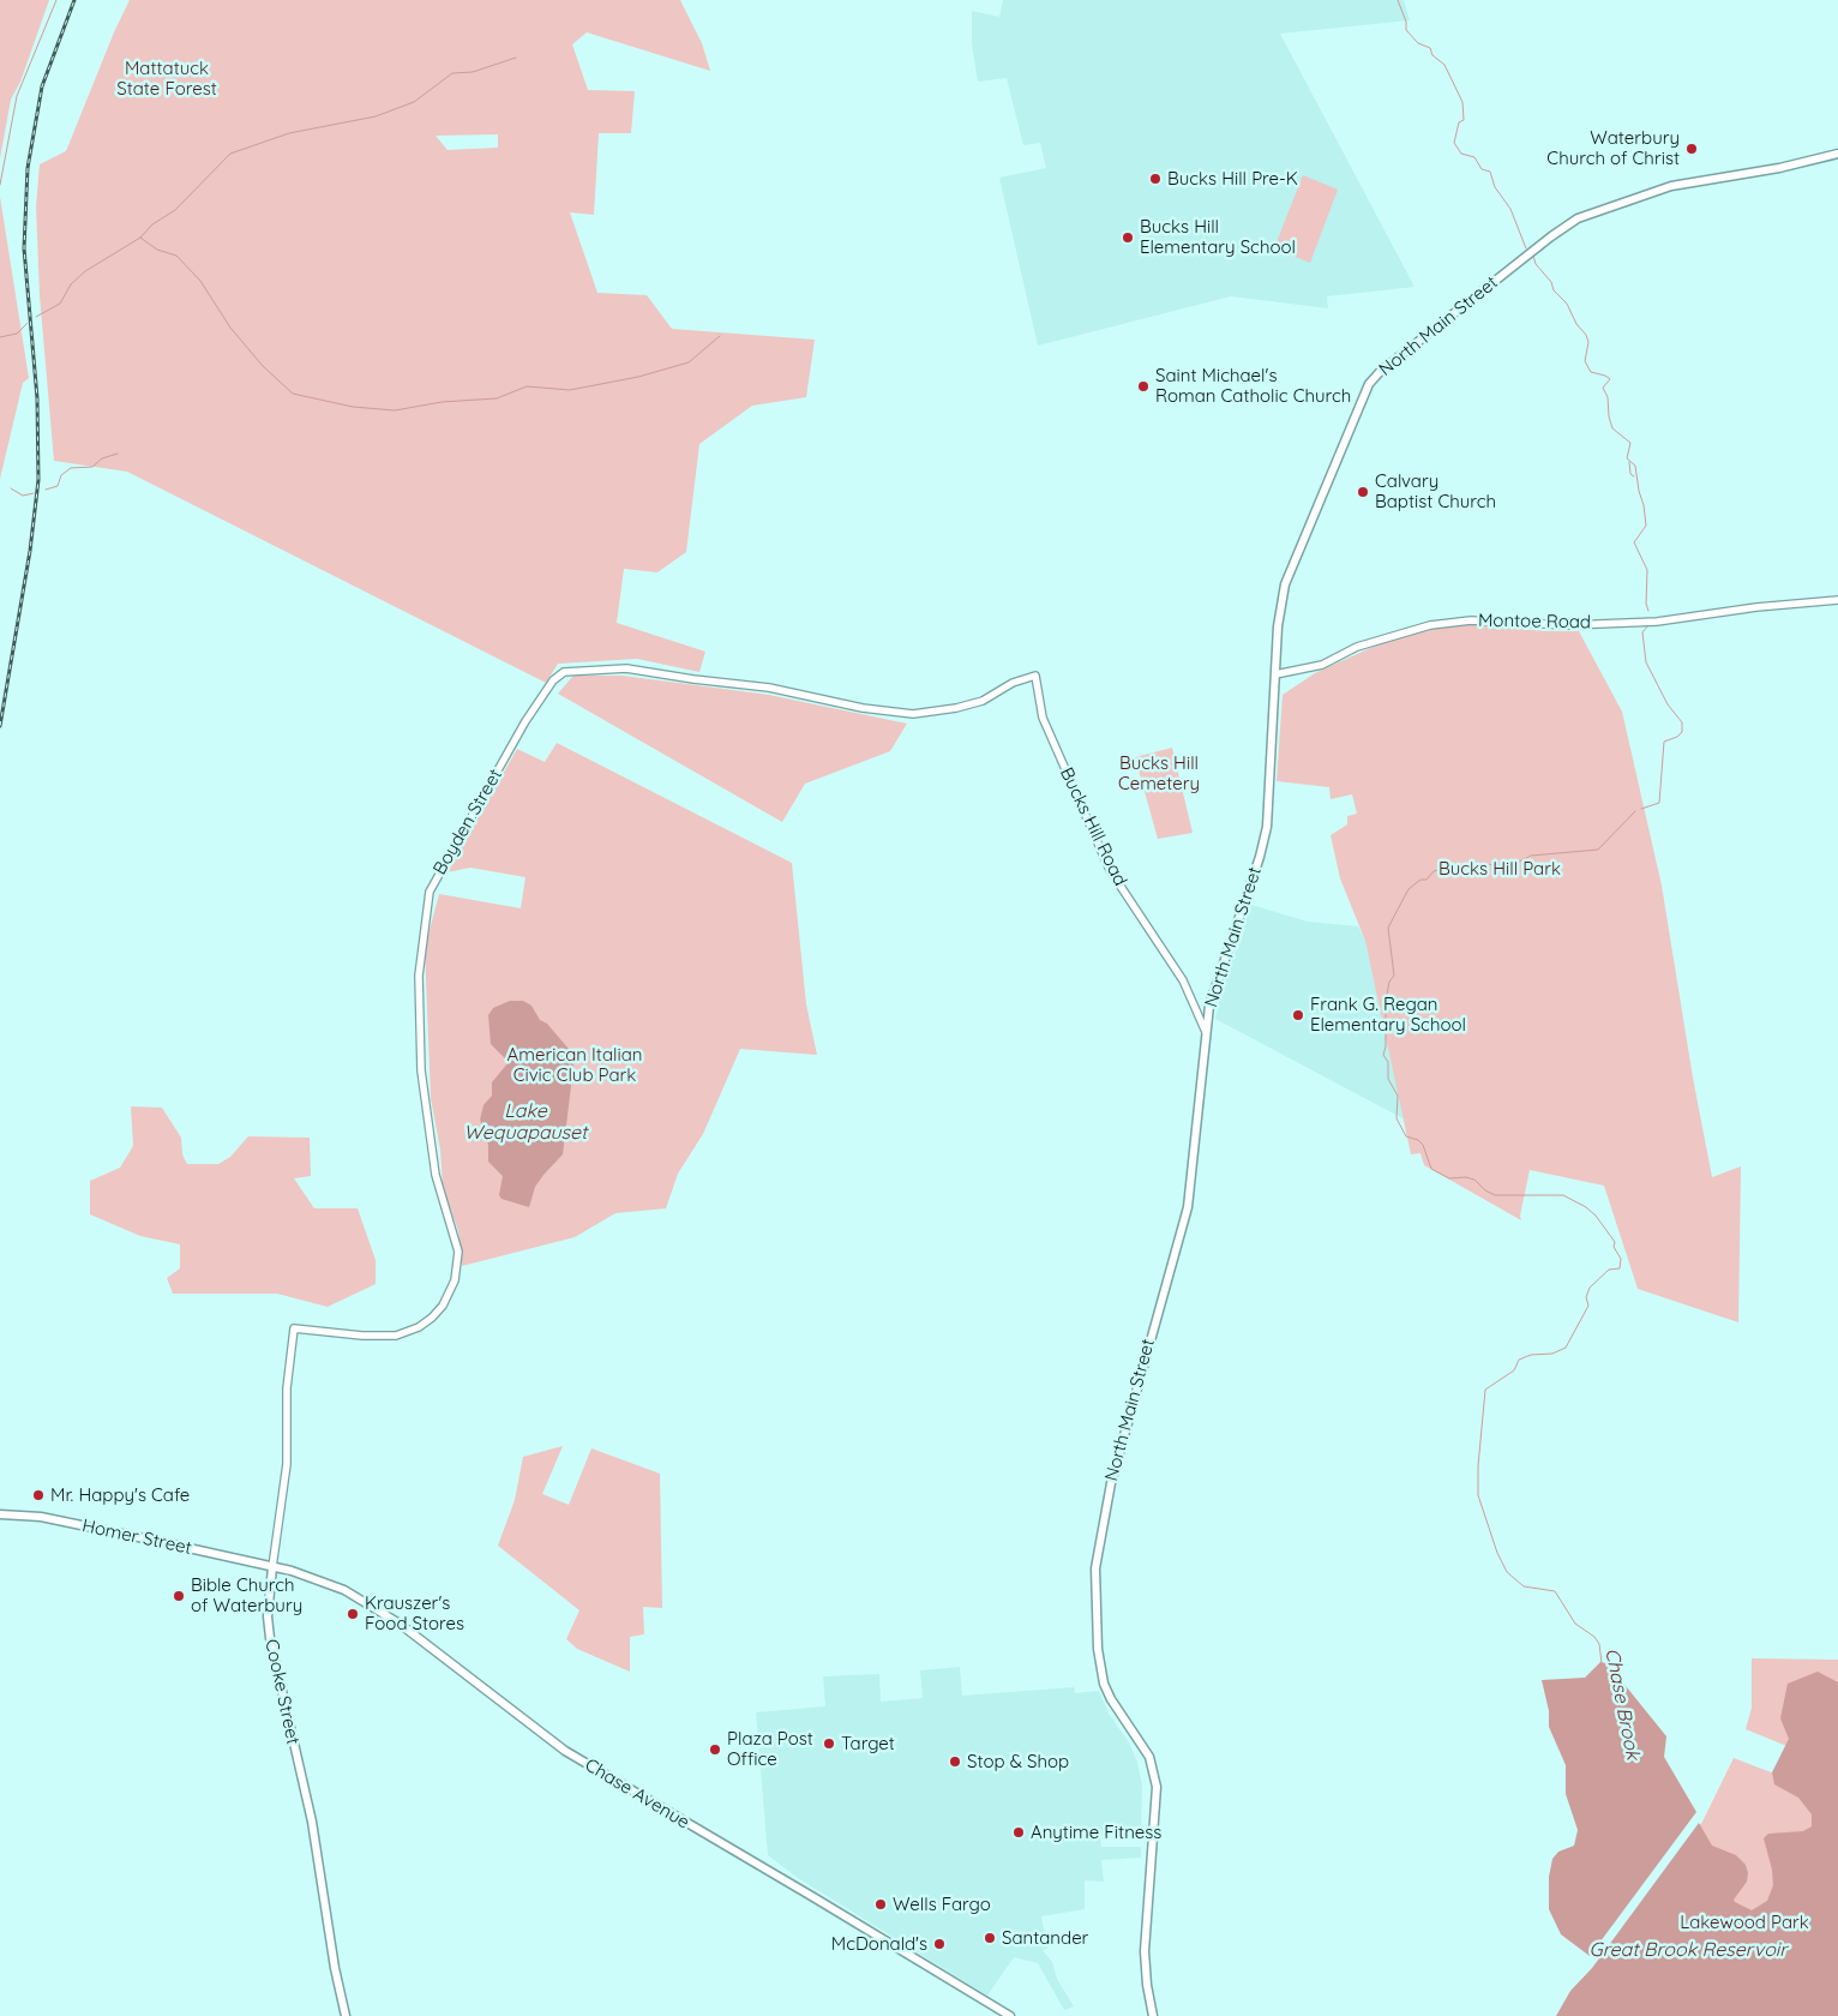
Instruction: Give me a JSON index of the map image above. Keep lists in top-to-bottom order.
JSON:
{
  "streets": {
    "main road": [
      "North Main Street",
      "Homer Street",
      "Cooke Street",
      "Chase Avenue"
    ],
    "street": ["Montoe Road", "Boyden Street", "Bucks Hill Road"]
  },
  "crossings": [
    ["North Main Street", "Montoe Road"],
    ["North Main Street", "Bucks Hill Road"],
    ["Boyden Street", "Bucks Hill Road"],
    ["Boyden Street", "Cooke Street"],
    ["Homer Street", "Cooke Street"],
    ["Homer Street", "Chase Avenue"],
    ["Cooke Street", "Chase Avenue"]
  ],
  "water": ["Lake Wequapauset", "Chase Brook", "Great Brook Reservoir"],
  "parks": [
    "Mattatuck State Forest",
    "Bucks Hill Cemetery",
    "Bucks Hill Park",
    "American Italian Civic Club Park",
    "Lakewood Park"
  ],
  "places": [
    "Waterbury Church of Christ",
    "Bucks Hill Pre-K",
    "Bucks Hill Elementary School",
    "Saint Michael's Roman Catholic Church",
    "Calvary Baptist Church",
    "Frank G. Regan Elementary School",
    "Mr. Happy's Cafe",
    "Bible Church of Waterbury",
    "Krauszer's Food Stores",
    "Target",
    "Plaza Post Office",
    "Stop & Shop",
    "Anytime Fitness",
    "Wells Fargo",
    "Santander",
    "McDonald's"
  ]
}
